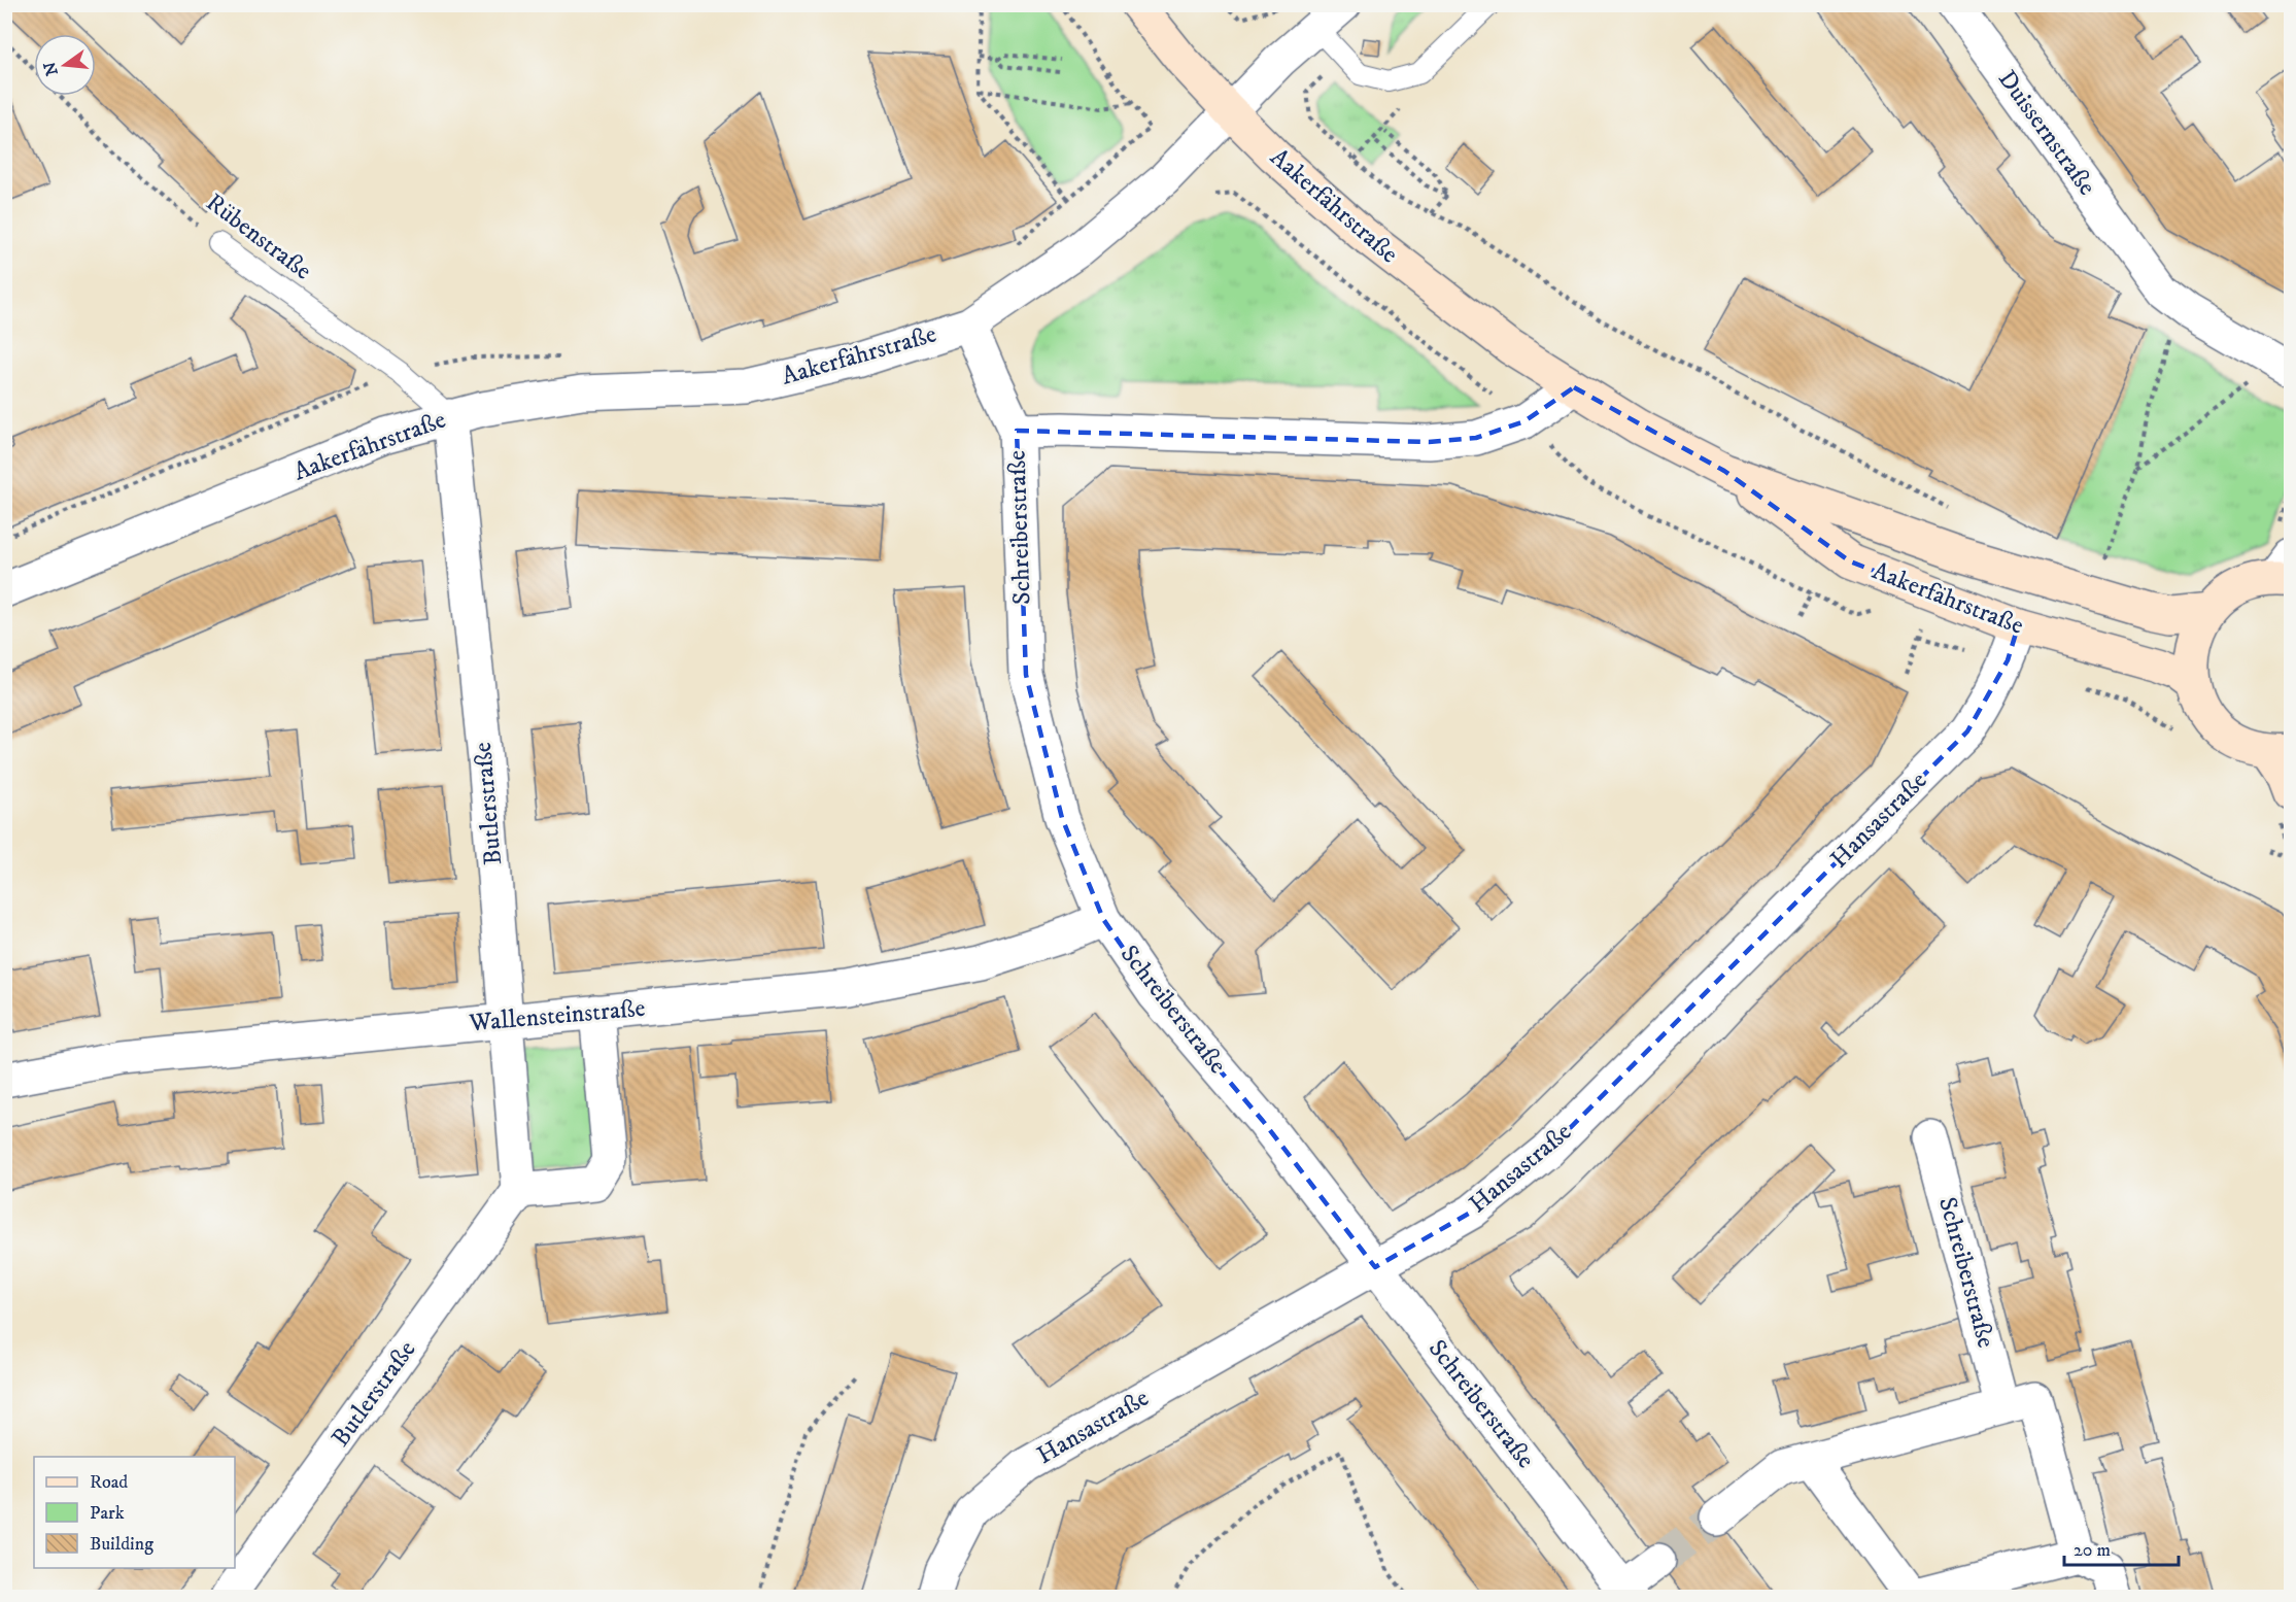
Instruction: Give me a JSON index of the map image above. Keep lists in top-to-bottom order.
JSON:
{
  "streets": {
    "main road": ["Aakerfährstraße"],
    "street": [
      "Duissernstraße",
      "Schreiberstraße",
      "Butlerstraße",
      "Hansastraße",
      "Wallensteinstraße"
    ],
    "lane": ["Rübenstraße"]
  },
  "crossings": [
    ["Aakerfährstraße", "Rübenstraße"],
    ["Aakerfährstraße", "Schreiberstraße"],
    ["Aakerfährstraße", "Butlerstraße"],
    ["Aakerfährstraße", "Hansastraße"],
    ["Rübenstraße", "Butlerstraße"],
    ["Schreiberstraße", "Hansastraße"],
    ["Schreiberstraße", "Wallensteinstraße"],
    ["Butlerstraße", "Wallensteinstraße"]
  ],
  "legend": ["Road", "Park", "Building"],
  "scale_bar": "20 m",
  "north": "left"
}
